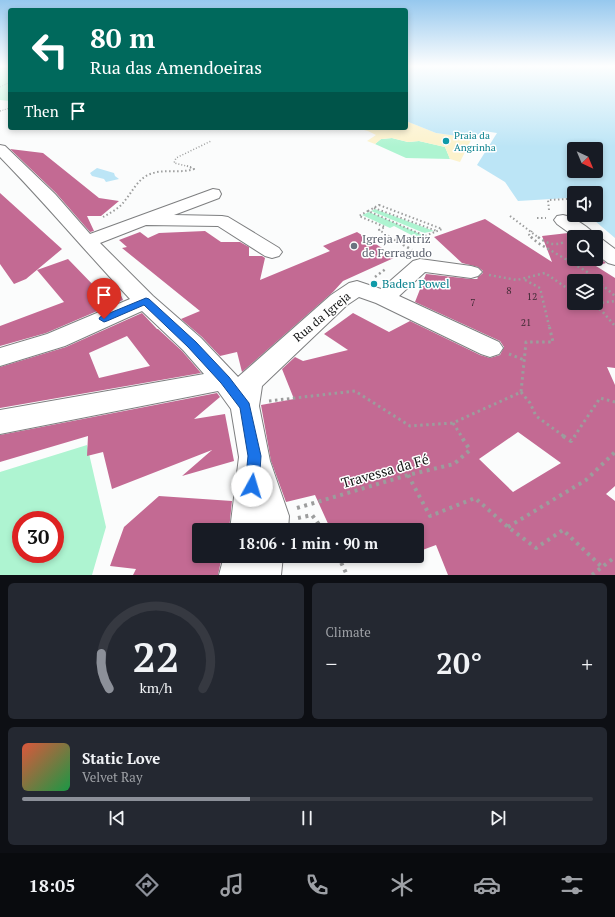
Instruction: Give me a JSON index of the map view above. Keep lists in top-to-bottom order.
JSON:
{
  "streets": {
    "street": ["Rua da Igreja"],
    "path": ["Travessa da Fé"]
  },
  "places": ["Praia da Angrinha", "Igreja Matriz de Ferragudo", "Baden Powel"],
  "house_numbers": [
    "8",
    "12",
    "7",
    "21"
  ],
  "north": "bottom right",
  "page": {
    "turn": ["80 m", "Rua das Amendoeiras"],
    "then": "Then",
    "limit": "30",
    "trip": "18:06 · 1 min · 90 m",
    "tile": "Climate",
    "heat": ["−", "20°", "+"],
    "song": ["Static Love", "Velvet Ray"],
    "tabs": "18:05",
    "gauge": ["22", "km/h"]
  }
}
